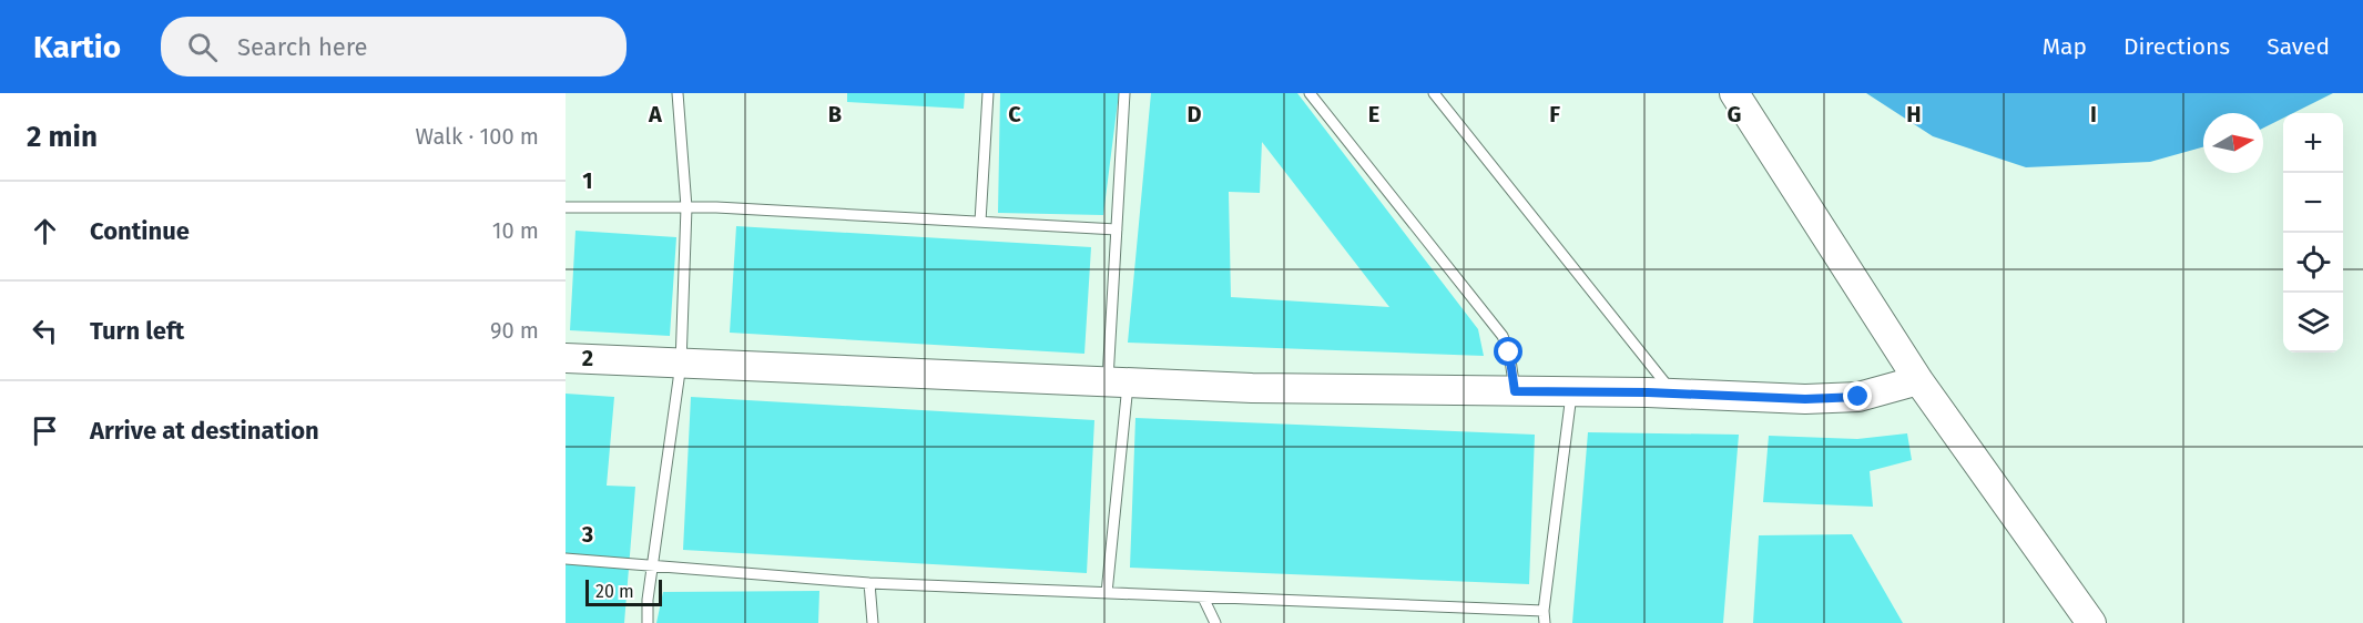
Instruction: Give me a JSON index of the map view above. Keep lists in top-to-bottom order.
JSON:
{
  "scale_bar": "20 m",
  "north": "right",
  "page": {
    "header": "Kartio",
    "search": "Search here",
    "nav": ["Map", "Directions", "Saved"],
    "heading": ["2 min", "Walk · 100 m"],
    "map_buttons": ["+", "−"],
    "list": [
      ["Continue", "10 m"],
      ["Turn left", "90 m"],
      "Arrive at destination"
    ],
    "scale": "20 m"
  },
  "grid": {
    "columns": [
      "A",
      "B",
      "C",
      "D",
      "E",
      "F",
      "G",
      "H",
      "I"
    ],
    "rows": ["1", "2", "3"]
  }
}
